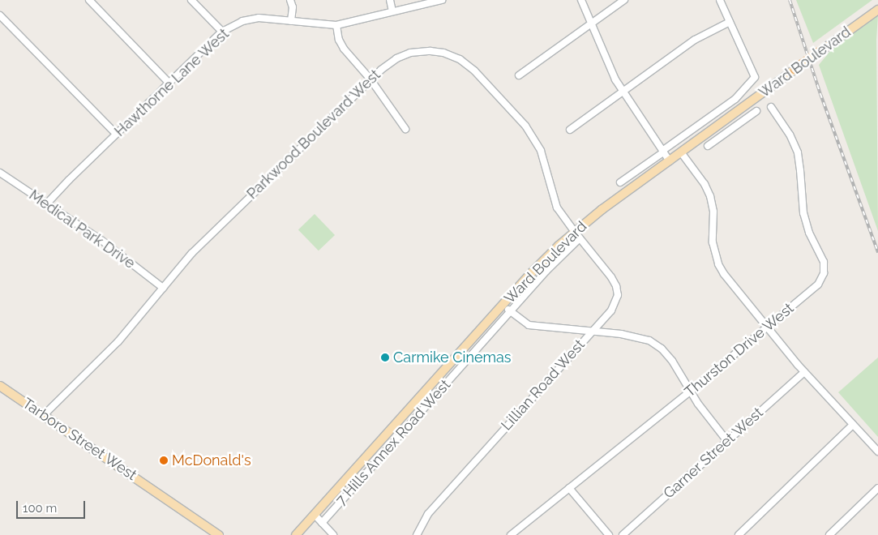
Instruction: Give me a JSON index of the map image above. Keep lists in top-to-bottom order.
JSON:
{
  "streets": {
    "main road": ["Ward Boulevard", "Tarboro Street West"],
    "street": [
      "Hawthorne Lane West",
      "Parkwood Boulevard West",
      "Medical Park Drive",
      "Thurston Drive West",
      "Lillian Road West",
      "7 Hills Annex Road West",
      "Garner Street West"
    ]
  },
  "crossings": [
    ["Ward Boulevard", "Parkwood Boulevard West"],
    ["Ward Boulevard", "Lillian Road West"],
    ["Hawthorne Lane West", "Medical Park Drive"],
    ["Parkwood Boulevard West", "Medical Park Drive"],
    ["Parkwood Boulevard West", "Lillian Road West"],
    ["Parkwood Boulevard West", "Tarboro Street West"],
    ["Lillian Road West", "7 Hills Annex Road West"]
  ],
  "places": ["Carmike Cinemas", "McDonald's"],
  "scale_bar": "100 m"
}
